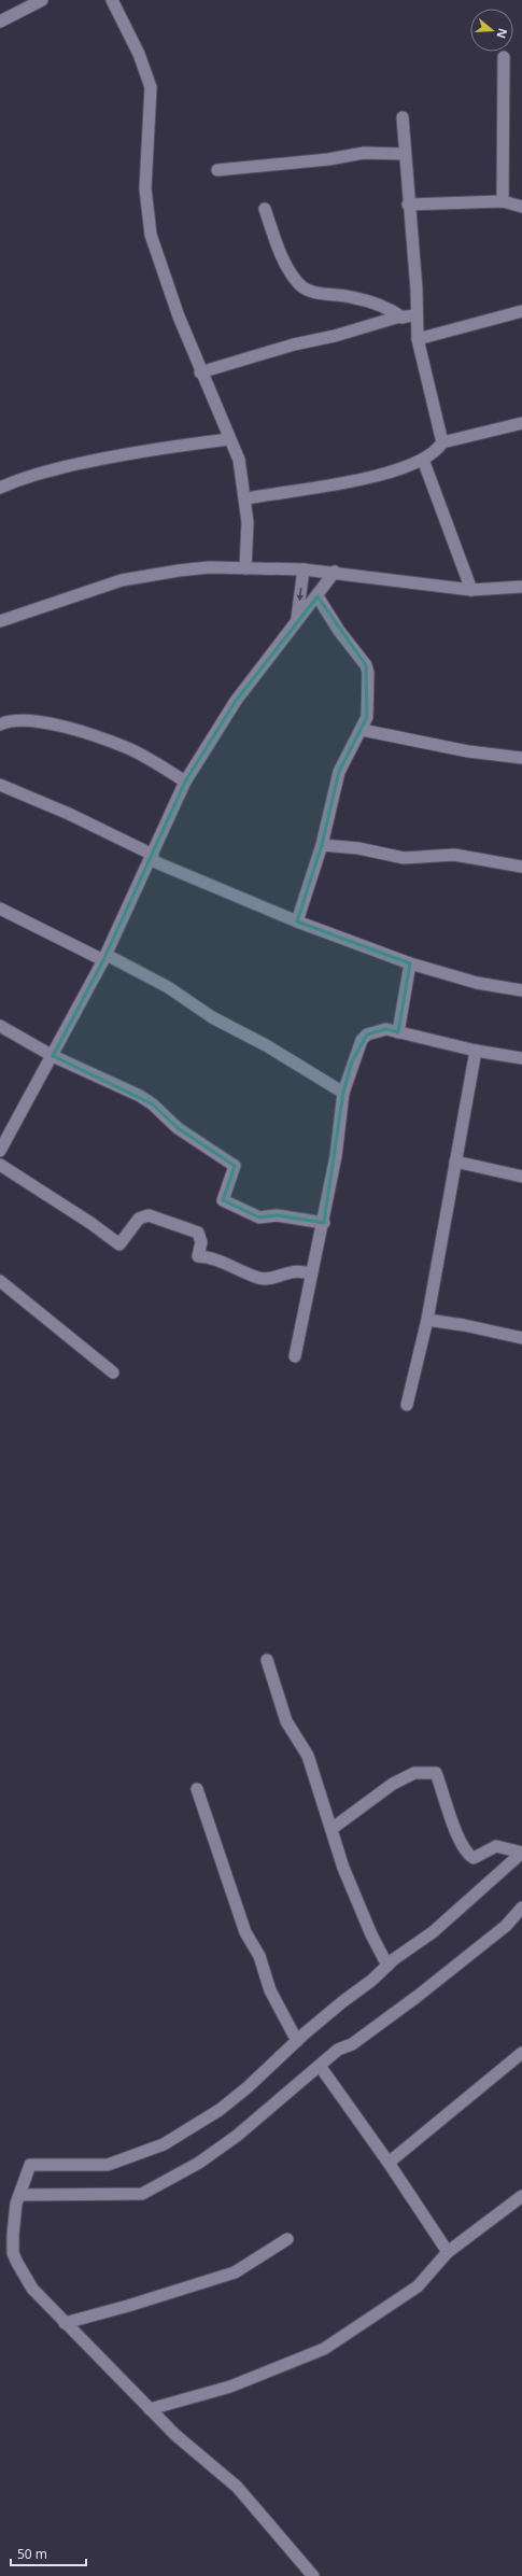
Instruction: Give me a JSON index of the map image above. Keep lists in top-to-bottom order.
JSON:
{
  "scale_bar": "50 m",
  "north": "right"
}
